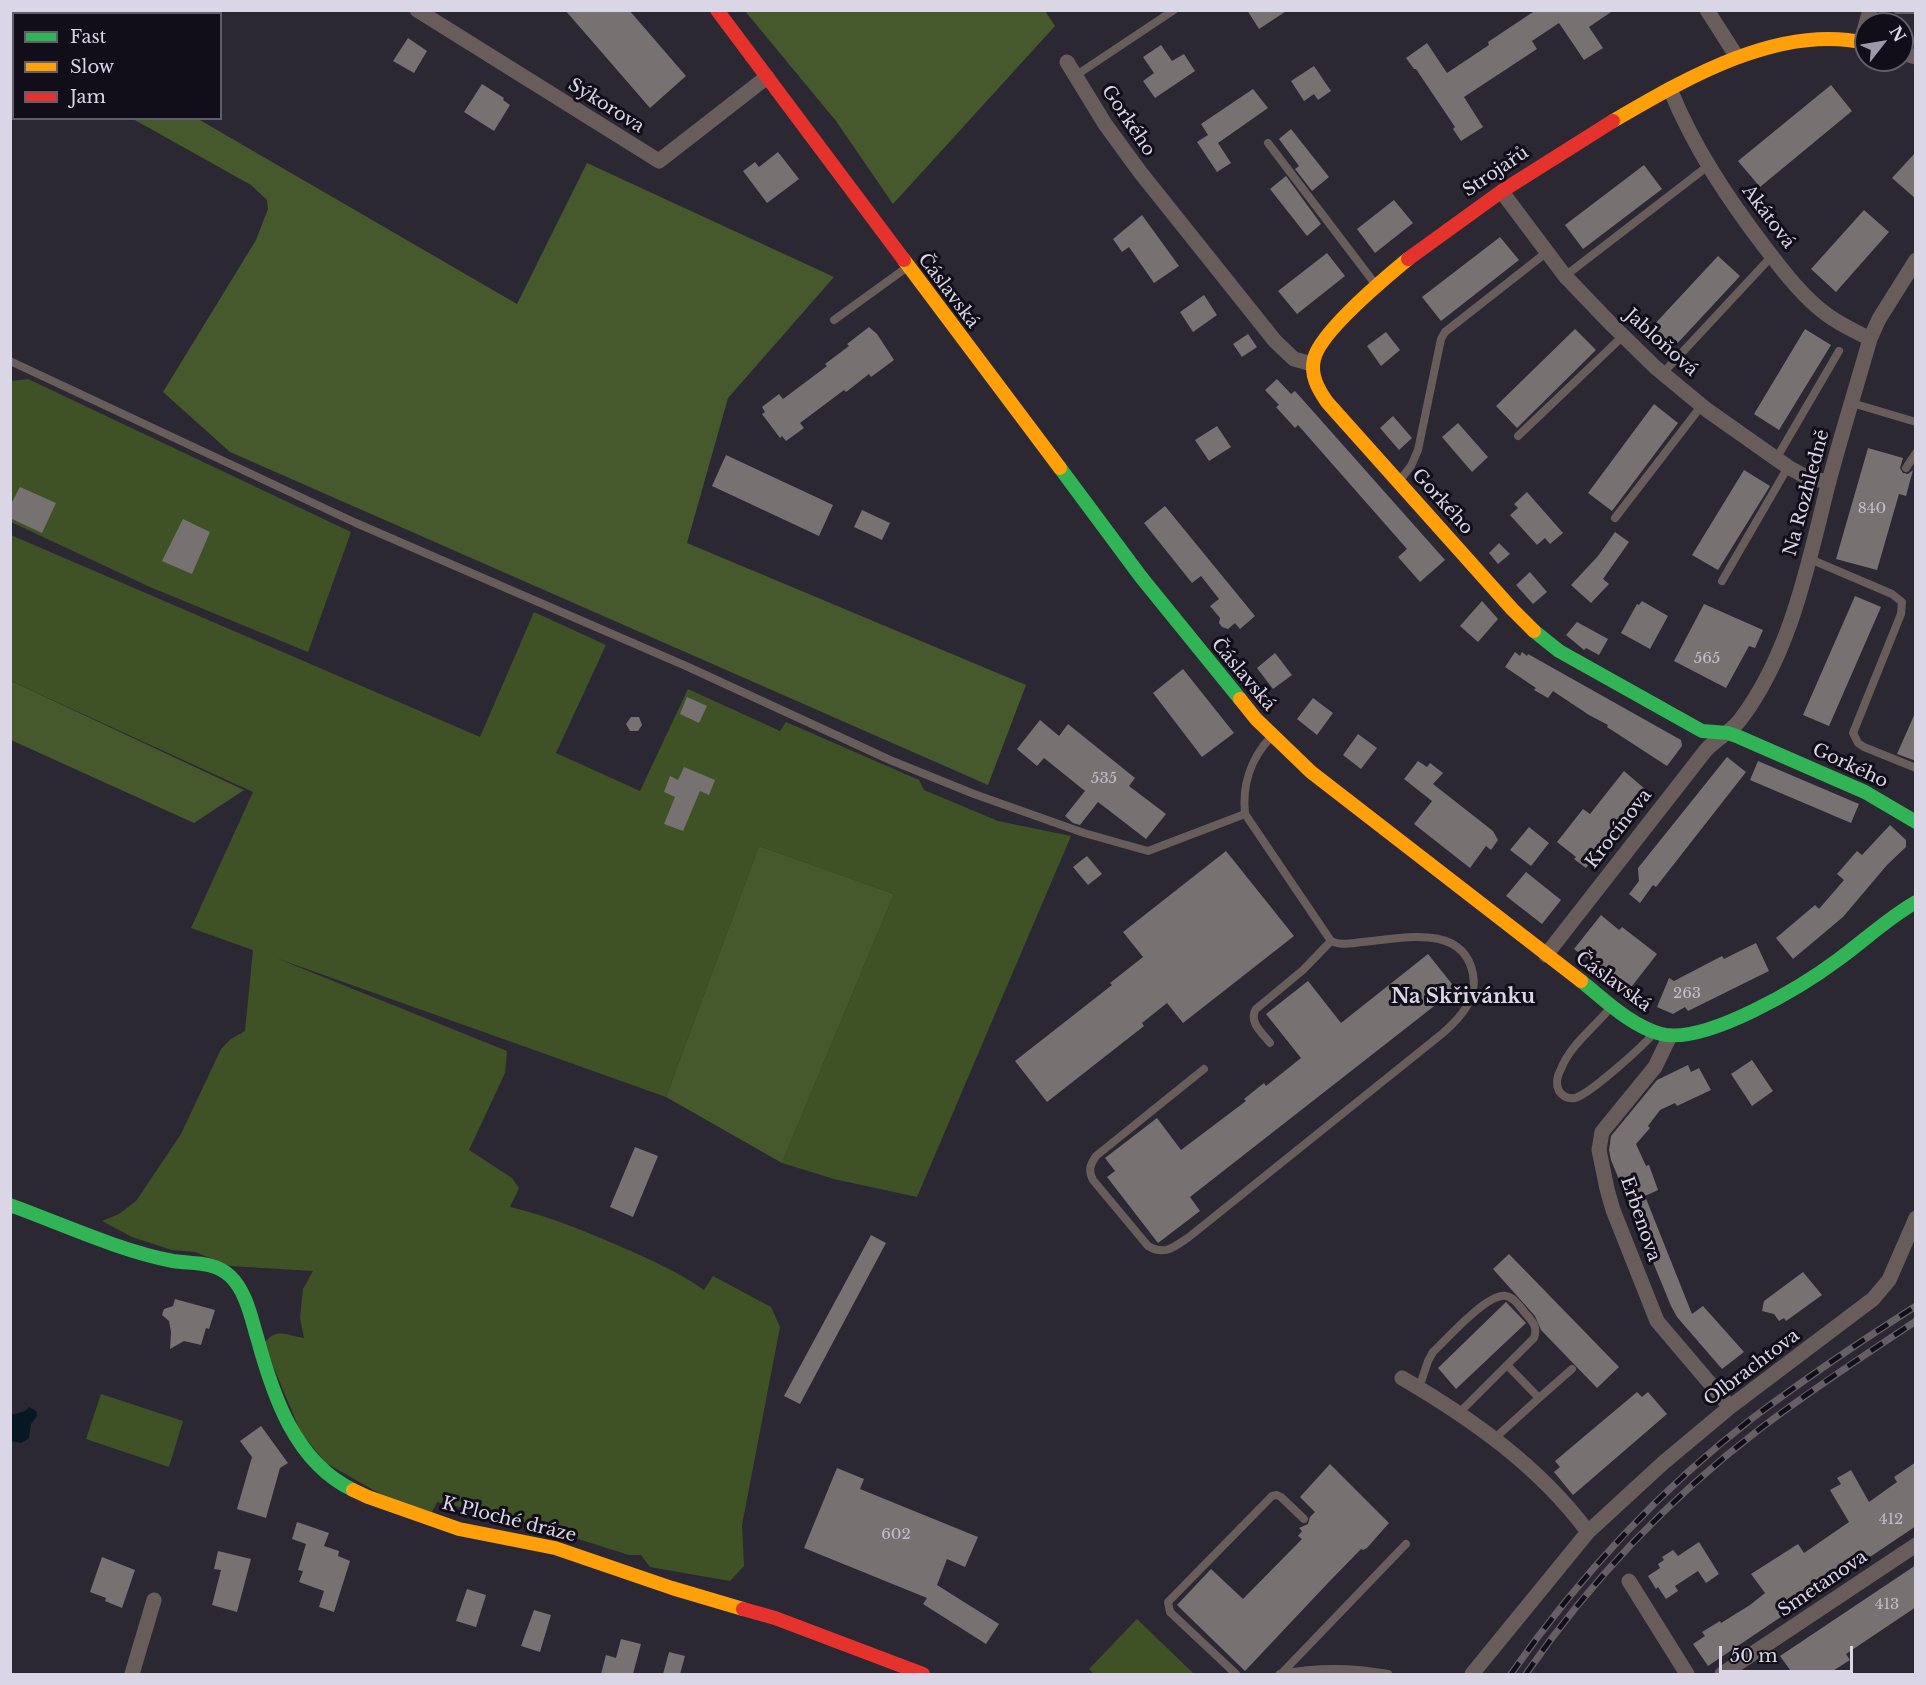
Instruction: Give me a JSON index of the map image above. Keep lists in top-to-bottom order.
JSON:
{
  "streets": {
    "street": [
      "Sýkorova",
      "Gorkého",
      "Strojařů",
      "Akátová",
      "Čáslavská",
      "Jabloňová",
      "Na Rozhledně",
      "Krocínova",
      "Erbenova",
      "Olbrachtova",
      "K Ploché dráze",
      "Smetanova"
    ]
  },
  "crossings": [
    ["Sýkorova", "Čáslavská"],
    ["Gorkého", "Strojařů"],
    ["Gorkého", "Na Rozhledně"],
    ["Gorkého", "Krocínova"],
    ["Strojařů", "Akátová"],
    ["Strojařů", "Jabloňová"],
    ["Akátová", "Na Rozhledně"],
    ["Čáslavská", "Krocínova"],
    ["Čáslavská", "Erbenova"],
    ["Jabloňová", "Na Rozhledně"],
    ["Na Rozhledně", "Krocínova"],
    ["Erbenova", "Olbrachtova"]
  ],
  "districts": ["Na Skřivánku"],
  "house_numbers": [
    "840",
    "565",
    "535",
    "263",
    "412",
    "602",
    "413"
  ],
  "legend": ["Fast", "Slow", "Jam"],
  "scale_bar": "50 m",
  "north": "top right"
}
